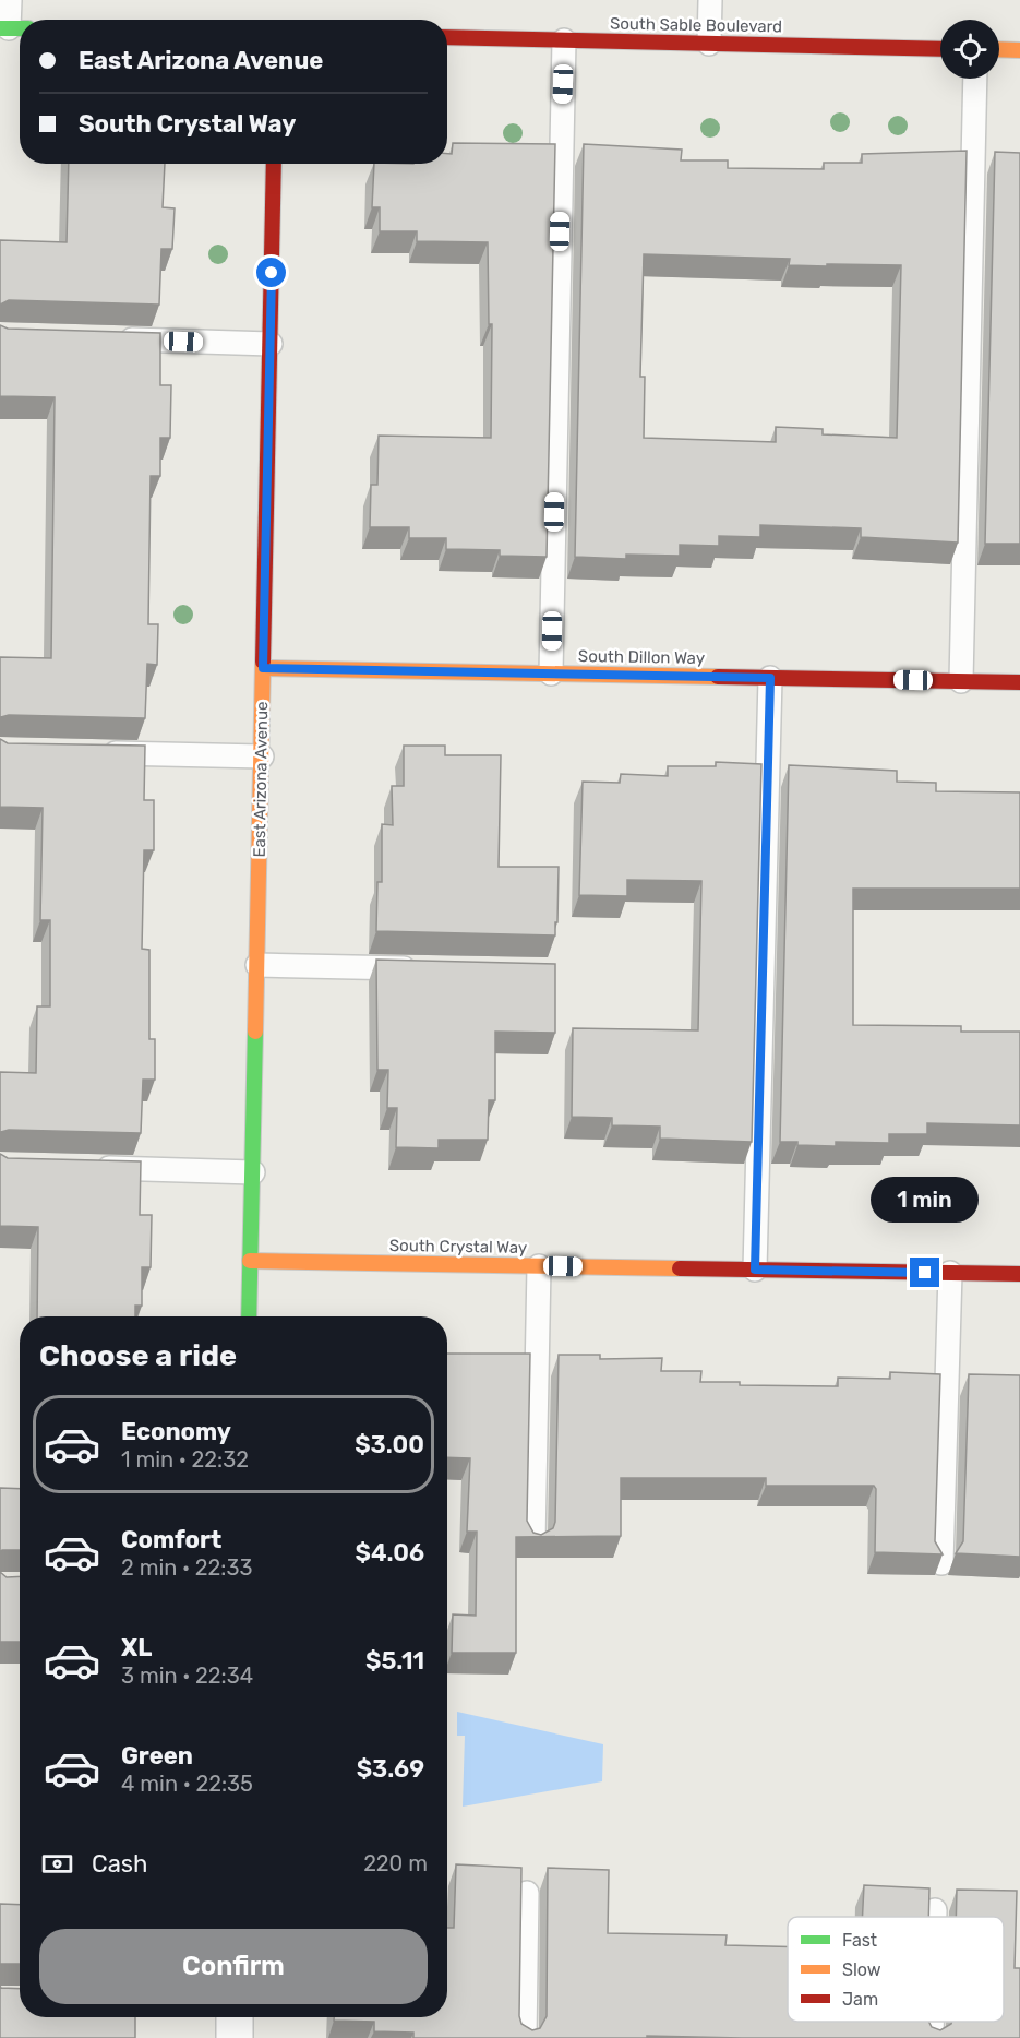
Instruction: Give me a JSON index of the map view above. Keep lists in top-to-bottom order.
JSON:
{
  "streets": {
    "street": [
      "South Sable Boulevard",
      "South Dillon Way",
      "East Arizona Avenue",
      "South Crystal Way"
    ]
  },
  "crossings": [
    ["South Dillon Way", "East Arizona Avenue"],
    ["East Arizona Avenue", "South Crystal Way"]
  ],
  "legend": ["Fast", "Slow", "Jam"],
  "page": {
    "banner": ["East Arizona Avenue", "South Crystal Way"],
    "bubble": "1 min",
    "heading": "Choose a ride",
    "list": [
      {
        "name": "Economy",
        "note": "1 min · 22:32",
        "value": "$3.00"
      },
      {
        "name": "Comfort",
        "note": "2 min · 22:33",
        "value": "$4.06"
      },
      {
        "name": "XL",
        "note": "3 min · 22:34",
        "value": "$5.11"
      },
      {
        "name": "Green",
        "note": "4 min · 22:35",
        "value": "$3.69"
      }
    ],
    "pay": ["Cash", "220 m"],
    "buttons": "Confirm"
  }
}
